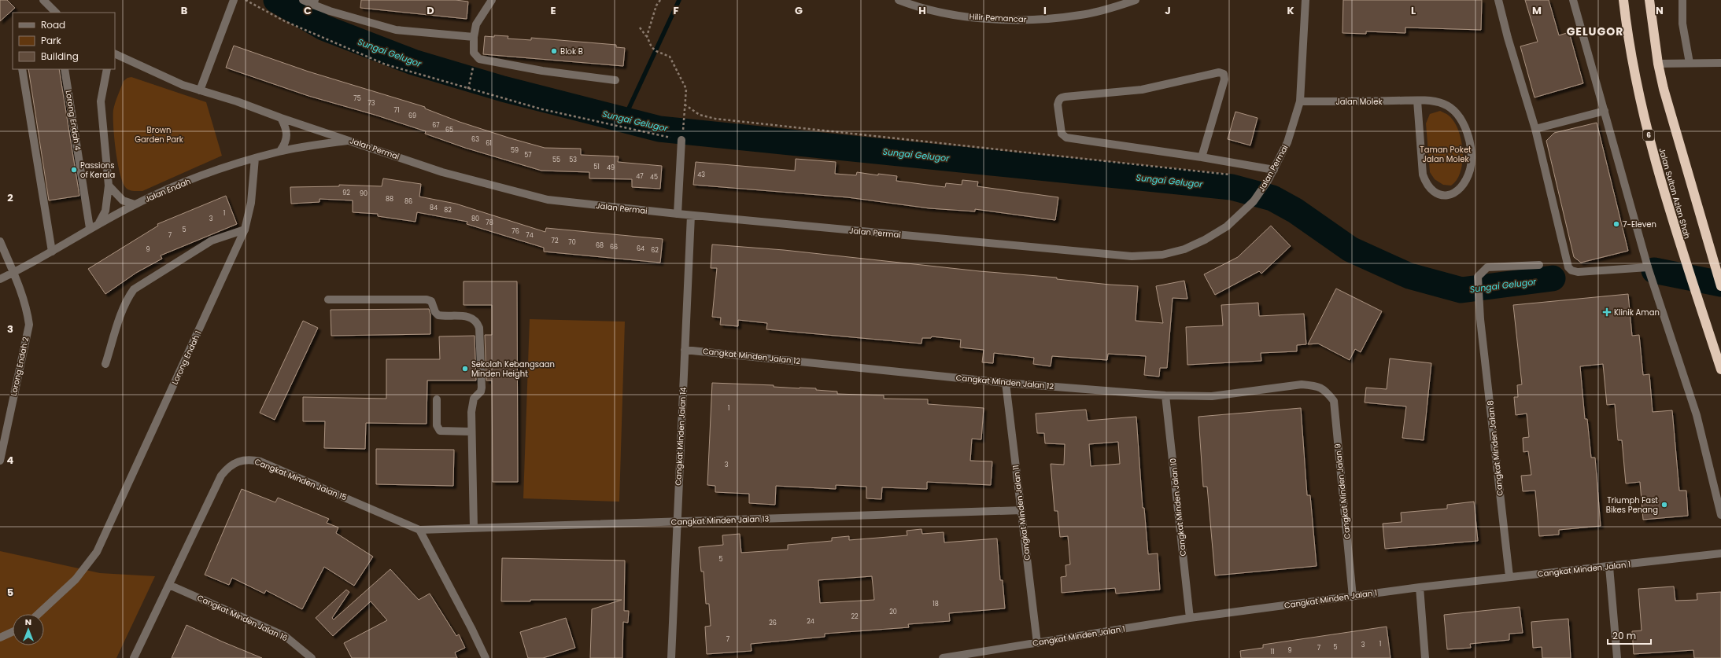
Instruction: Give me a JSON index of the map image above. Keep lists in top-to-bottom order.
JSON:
{
  "streets": {
    "highway": ["6", "Jalan Sultan Azlan Shah"],
    "street": [
      "Hilir Pemancar",
      "Jalan Molek",
      "Lorong Endah 4",
      "Jalan Permai",
      "Jalan Endah",
      "Cangkat Minden Jalan 12",
      "Lorong Endah 1",
      "Lorong Endah 2",
      "Cangkat Minden Jalan 14",
      "Cangkat Minden Jalan 8",
      "Cangkat Minden Jalan 15",
      "Cangkat Minden Jalan 9",
      "Cangkat Minden Jalan 10",
      "Cangkat Minden Jalan 11",
      "Cangkat Minden Jalan 13",
      "Cangkat Minden Jalan 1",
      "Cangkat Minden Jalan 16"
    ]
  },
  "crossings": [
    ["Jalan Molek", "Jalan Permai"],
    ["Lorong Endah 4", "Jalan Endah"],
    ["Jalan Permai", "Jalan Endah"],
    ["Jalan Permai", "Cangkat Minden Jalan 14"],
    ["Jalan Endah", "Lorong Endah 1"],
    ["Jalan Endah", "Lorong Endah 2"],
    ["Cangkat Minden Jalan 12", "Cangkat Minden Jalan 14"],
    ["Cangkat Minden Jalan 12", "Cangkat Minden Jalan 9"],
    ["Cangkat Minden Jalan 12", "Cangkat Minden Jalan 10"],
    ["Cangkat Minden Jalan 12", "Cangkat Minden Jalan 11"],
    ["Cangkat Minden Jalan 14", "Cangkat Minden Jalan 13"],
    ["Cangkat Minden Jalan 8", "Cangkat Minden Jalan 1"],
    ["Cangkat Minden Jalan 15", "Cangkat Minden Jalan 13"],
    ["Cangkat Minden Jalan 15", "Cangkat Minden Jalan 16"],
    ["Cangkat Minden Jalan 9", "Cangkat Minden Jalan 1"],
    ["Cangkat Minden Jalan 10", "Cangkat Minden Jalan 1"],
    ["Cangkat Minden Jalan 11", "Cangkat Minden Jalan 13"],
    ["Cangkat Minden Jalan 11", "Cangkat Minden Jalan 1"]
  ],
  "districts": ["GELUGOR"],
  "water": ["Sungai Gelugor"],
  "parks": ["Brown Garden Park", "Taman Poket Jalan Molek"],
  "places": {
    "other": [
      "Blok B",
      "Passions of Kerala",
      "7-Eleven",
      "Sekolah Kebangsaan Minden Height",
      "Triumph Fast Bikes Penang"
    ],
    "health": ["Klinik Aman"]
  },
  "house_numbers": [
    "75",
    "73",
    "71",
    "69",
    "67",
    "65",
    "63",
    "61",
    "59",
    "57",
    "55",
    "53",
    "51",
    "49",
    "43",
    "47",
    "45",
    "92",
    "90",
    "88",
    "86",
    "84",
    "82",
    "1",
    "3",
    "80",
    "78",
    "5",
    "76",
    "7",
    "74",
    "72",
    "70",
    "68",
    "66",
    "64",
    "9",
    "62",
    "1",
    "3",
    "5",
    "18",
    "20",
    "22",
    "24",
    "26",
    "7",
    "1",
    "3",
    "5",
    "7",
    "9",
    "11"
  ],
  "legend": ["Road", "Park", "Building"],
  "scale_bar": "20 m",
  "north": "top",
  "grid": {
    "columns": [
      "B",
      "C",
      "D",
      "E",
      "F",
      "G",
      "H",
      "I",
      "J",
      "K",
      "L",
      "M",
      "N"
    ],
    "rows": [
      "2",
      "3",
      "4",
      "5"
    ]
  }
}
